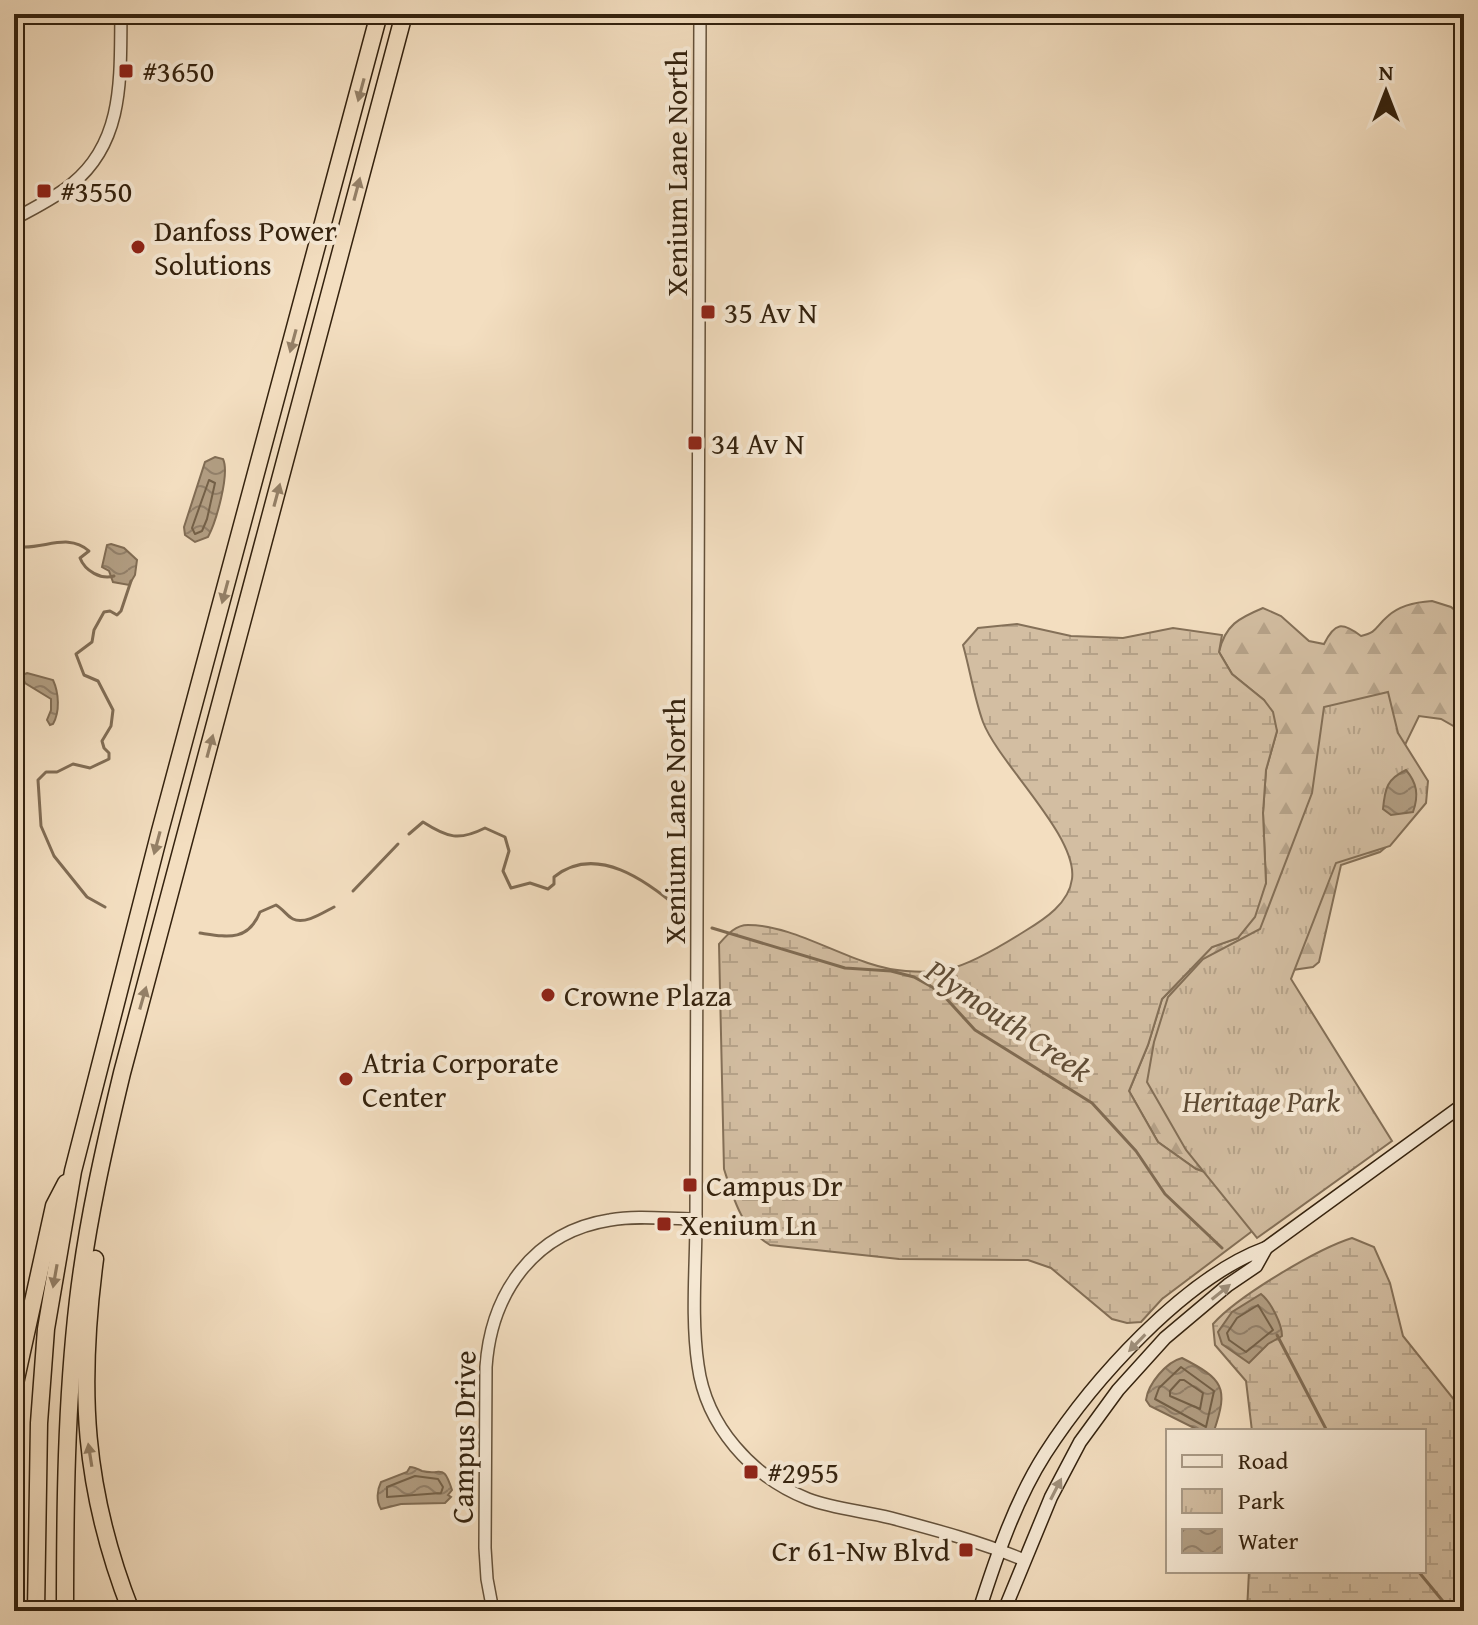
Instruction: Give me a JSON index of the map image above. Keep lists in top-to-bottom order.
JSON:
{
  "streets": {
    "street": ["Xenium Lane North", "Campus Drive"]
  },
  "crossings": [
    ["Xenium Lane North", "Campus Drive"]
  ],
  "water": ["Plymouth Creek"],
  "parks": ["Heritage Park"],
  "places": {
    "transit": [
      "#3650",
      "#3550",
      "35 Av N",
      "34 Av N",
      "Campus Dr",
      "Xenium Ln",
      "#2955",
      "Cr 61-Nw Blvd"
    ],
    "other": ["Danfoss Power Solutions", "Crowne Plaza", "Atria Corporate Center"]
  },
  "legend": ["Road", "Park", "Water"],
  "north": "top"
}
